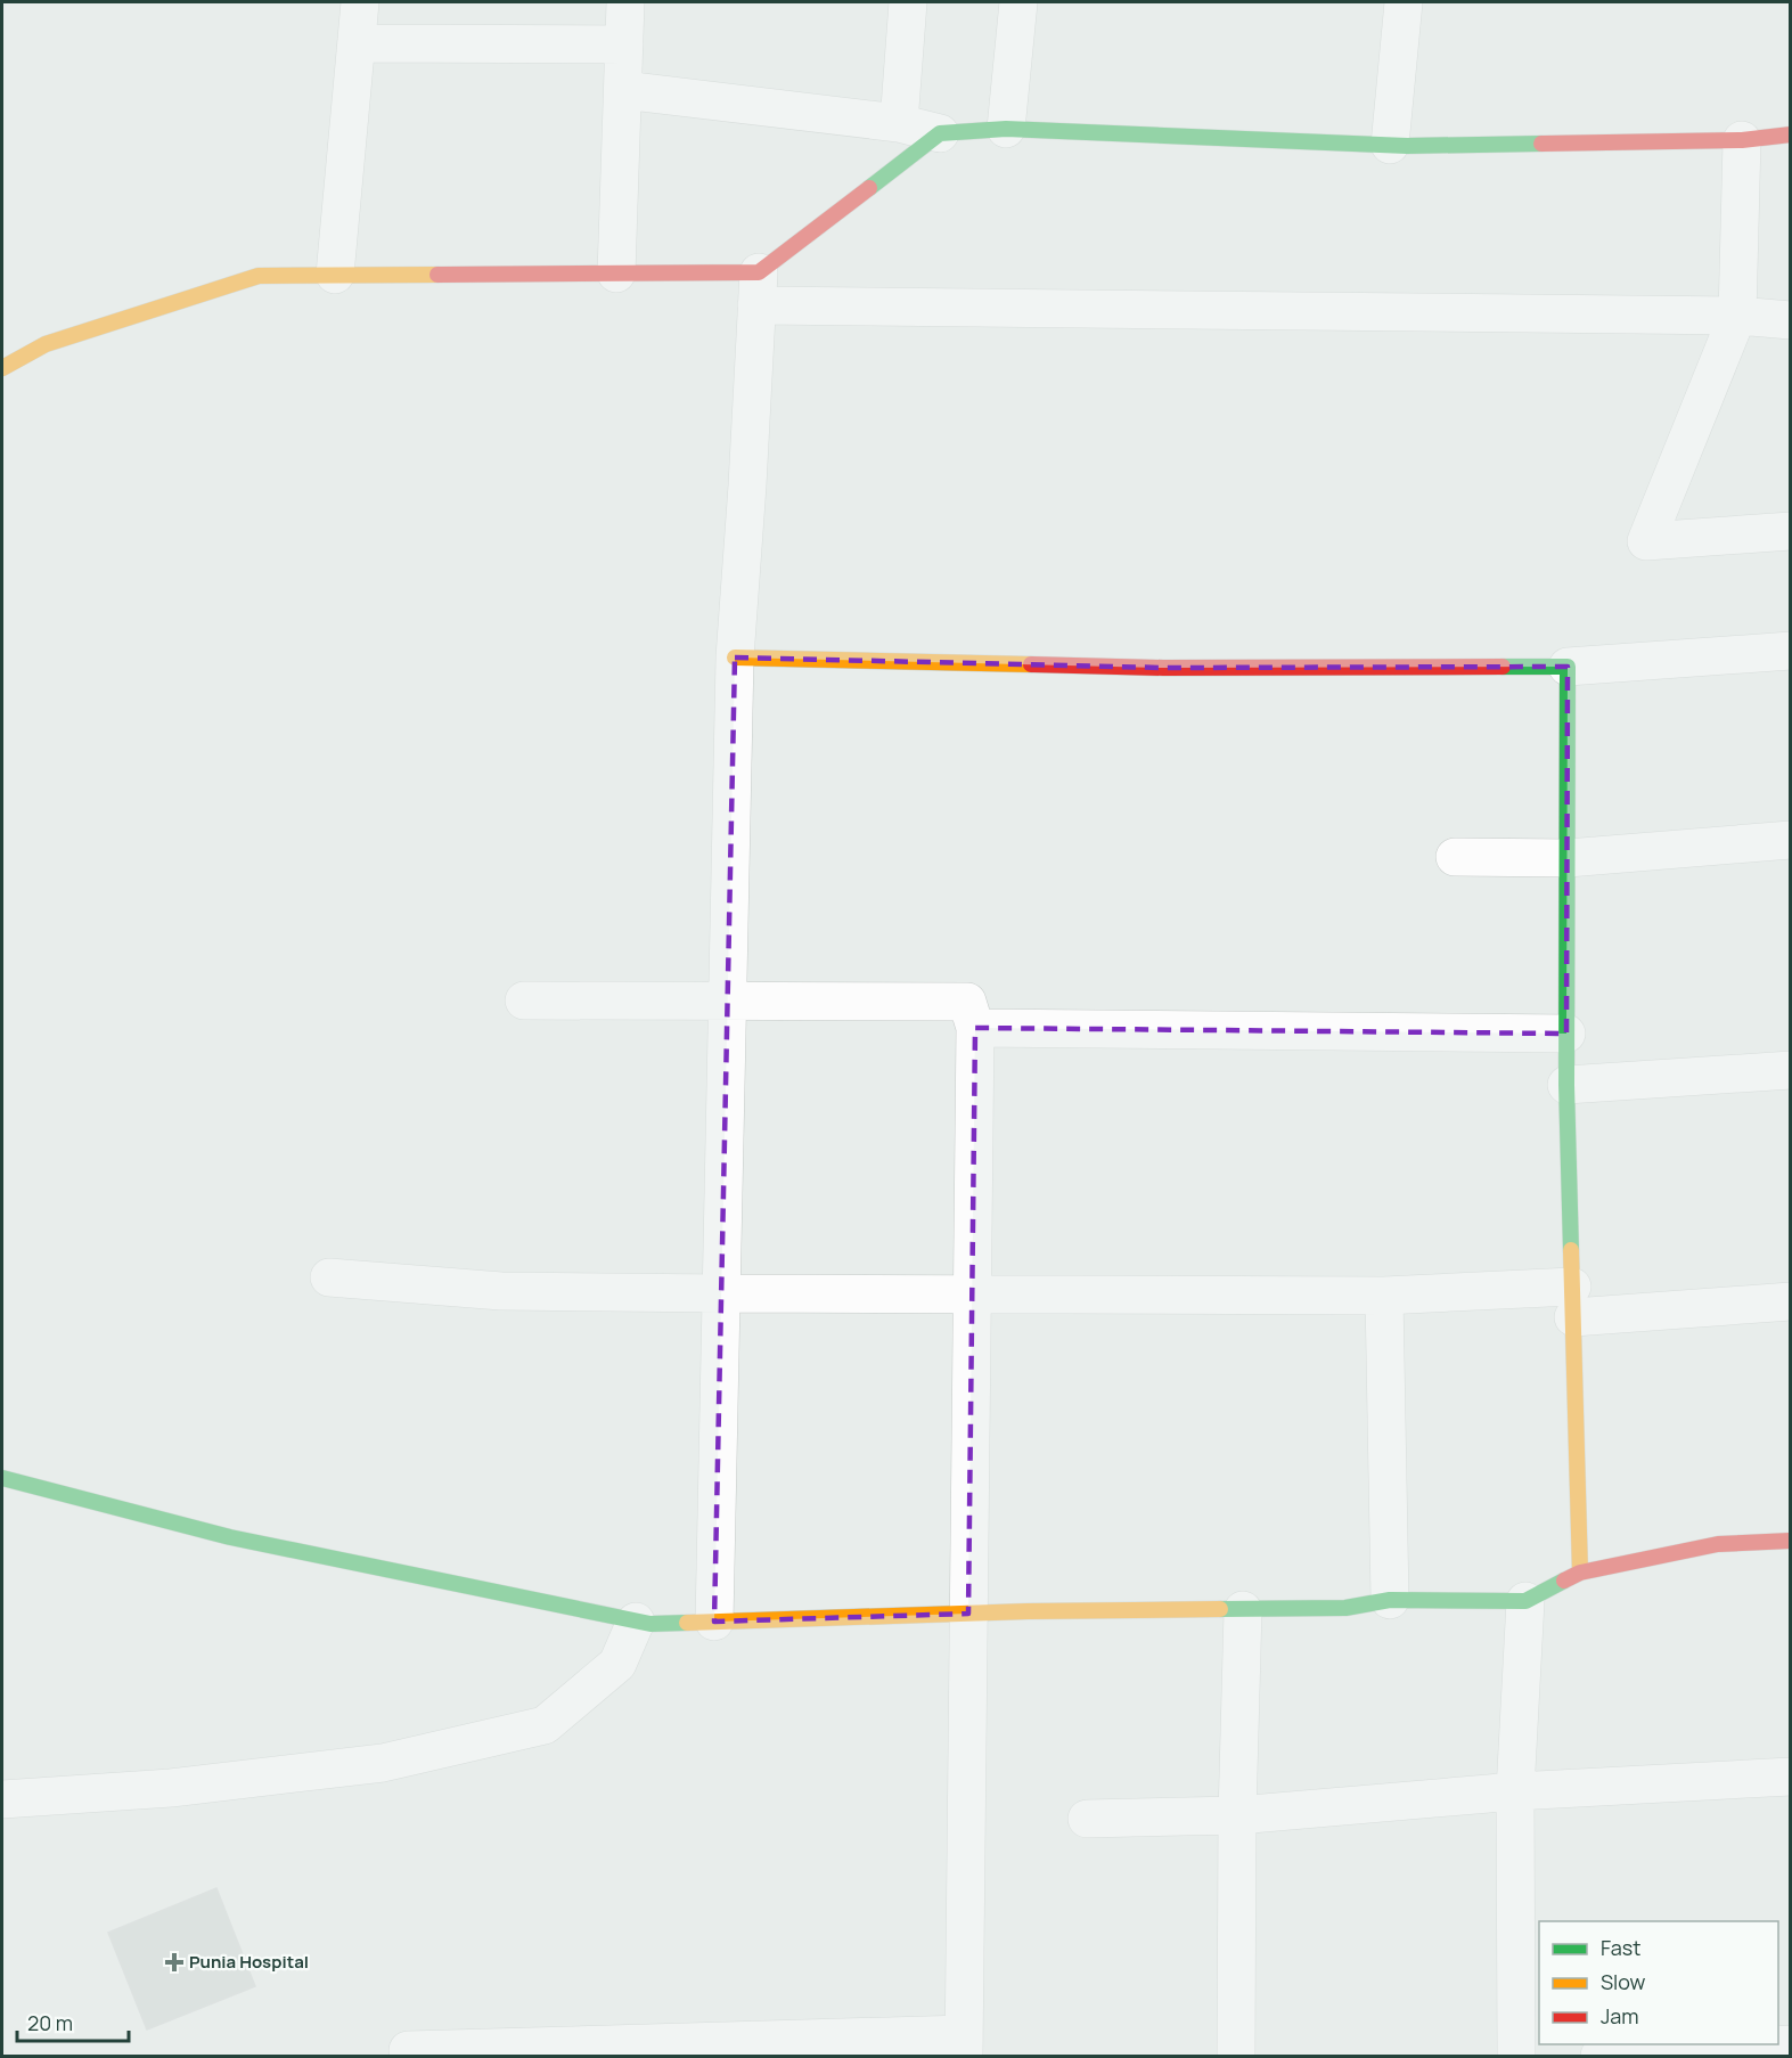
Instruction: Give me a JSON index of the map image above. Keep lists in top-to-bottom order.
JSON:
{
  "places": {
    "health": ["Punia Hospital"]
  },
  "legend": ["Fast", "Slow", "Jam"],
  "scale_bar": "20 m"
}
